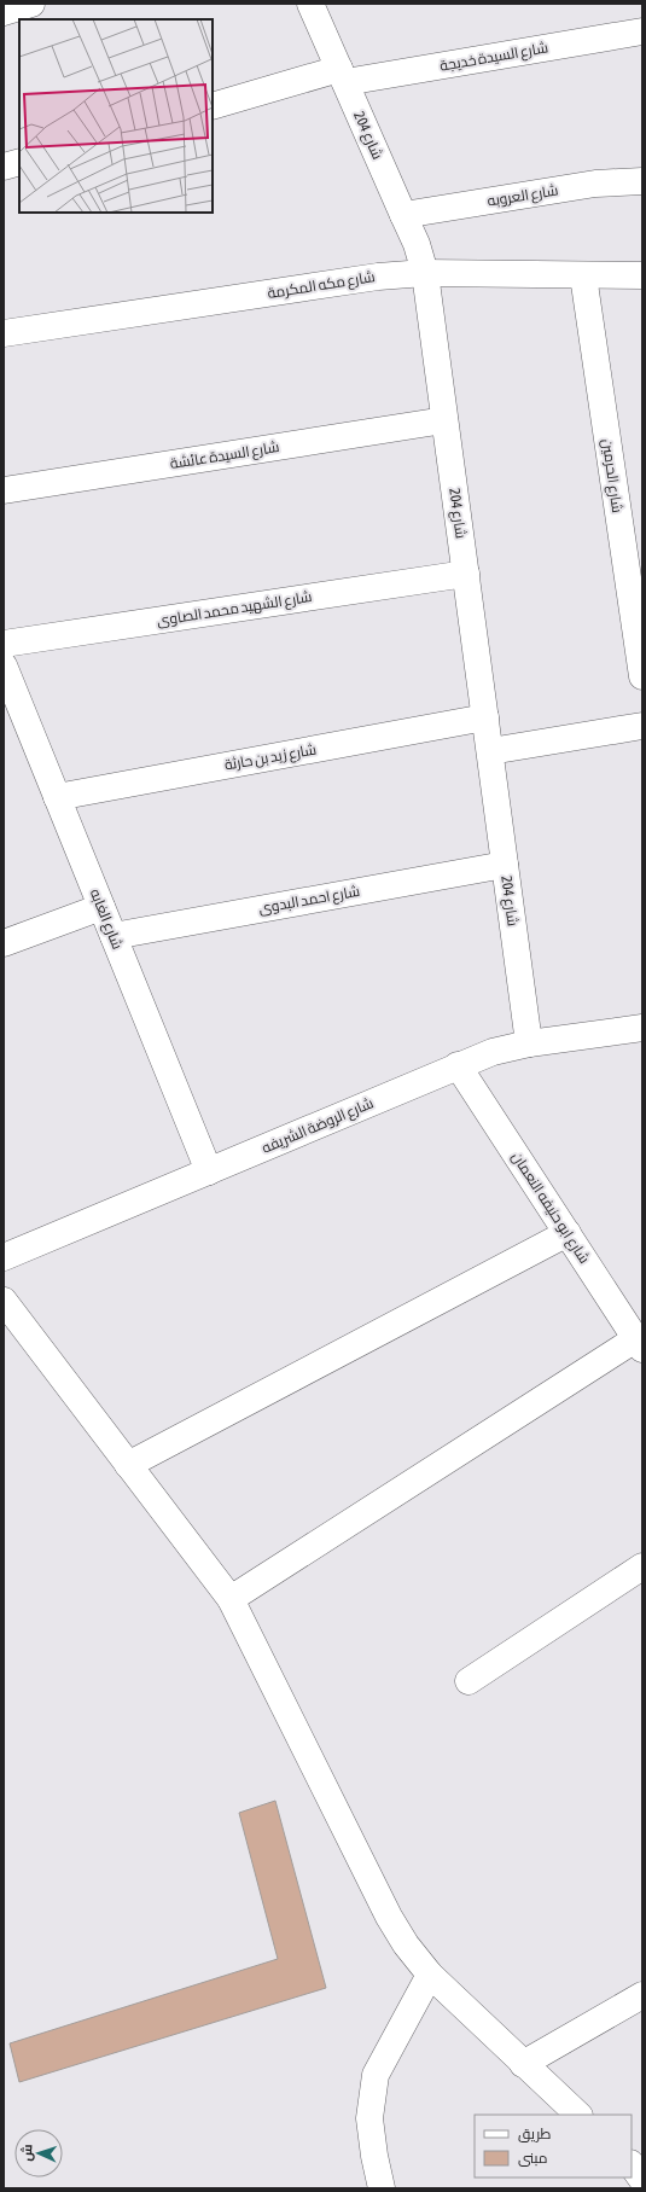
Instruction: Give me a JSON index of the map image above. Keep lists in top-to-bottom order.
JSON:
{
  "streets": {
    "street": [
      "شارع السيدة خديجة",
      "شارع 204",
      "شارع العروبه",
      "شارع مكه المكرمة",
      "شارع السيدة عائشة",
      "شارع الحرمين",
      "شارع الشهيد محمد الصاوى",
      "شارع زيد بن حارثة",
      "شارع احمد البدوى",
      "شارع الغابه",
      "شارع الروضة الشريفه",
      "شارع ابو حنيفه النعمان"
    ]
  },
  "crossings": [
    ["شارع السيدة خديجة", "شارع 204"],
    ["شارع 204", "شارع العروبه"],
    ["شارع 204", "شارع مكه المكرمة"],
    ["شارع 204", "شارع السيدة عائشة"],
    ["شارع 204", "شارع الشهيد محمد الصاوى"],
    ["شارع 204", "شارع زيد بن حارثة"],
    ["شارع 204", "شارع احمد البدوى"],
    ["شارع 204", "شارع الروضة الشريفه"],
    ["شارع مكه المكرمة", "شارع الحرمين"],
    ["شارع زيد بن حارثة", "شارع الغابه"],
    ["شارع احمد البدوى", "شارع الغابه"],
    ["شارع الغابه", "شارع الروضة الشريفه"],
    ["شارع الروضة الشريفه", "شارع ابو حنيفه النعمان"]
  ],
  "legend": ["طريق", "مبنى"],
  "north": "left"
}
